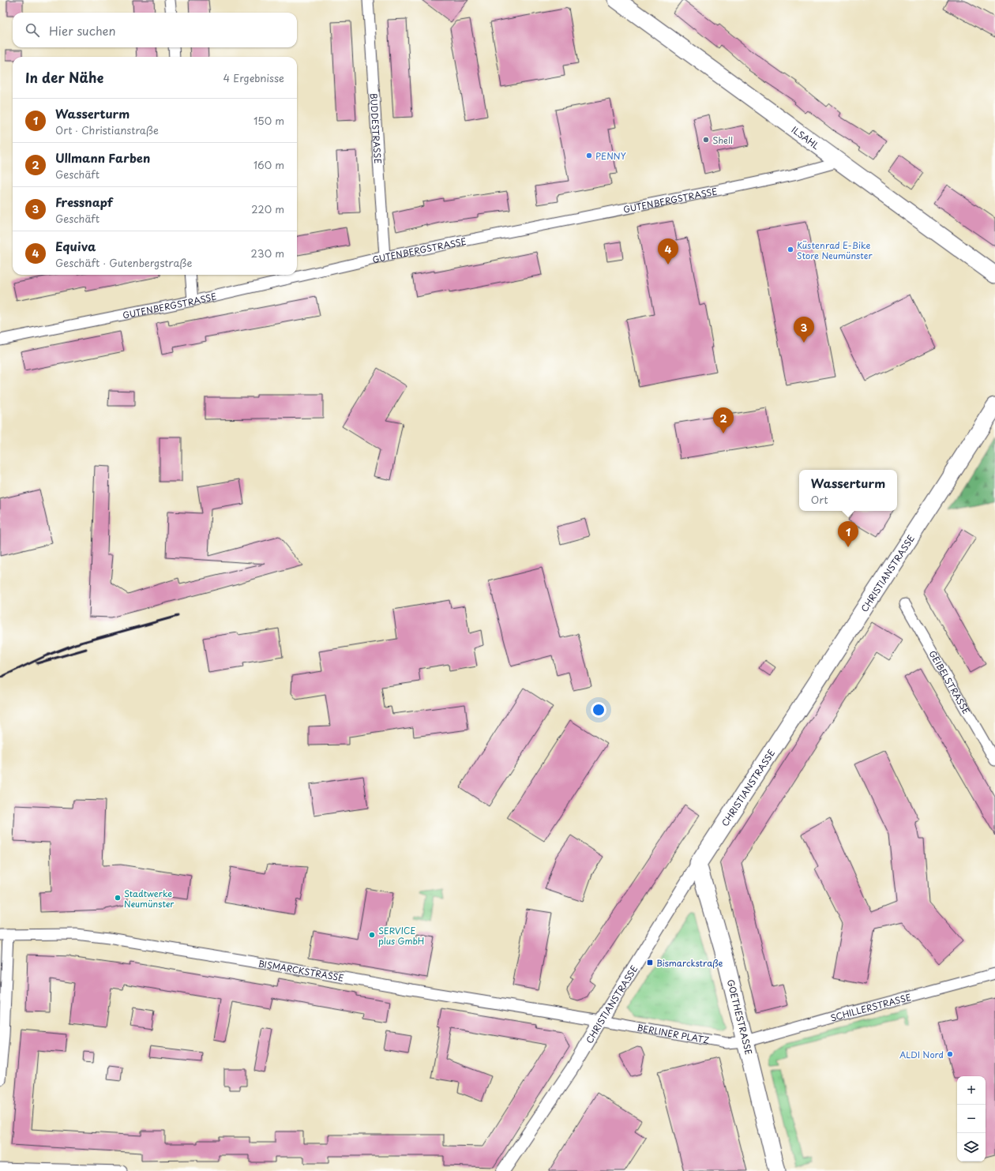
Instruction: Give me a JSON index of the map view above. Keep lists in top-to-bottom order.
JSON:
{
  "streets": {
    "main road": ["ILSAHL", "CHRISTIANSTRASSE", "GOETHESTRASSE"],
    "street": [
      "BUDDESTRASSE",
      "GUTENBERGSTRASSE",
      "GEIBELSTRASSE",
      "BISMARCKSTRASSE",
      "SCHILLERSTRASSE",
      "BERLINER PLATZ"
    ]
  },
  "crossings": [
    ["BUDDESTRASSE", "GUTENBERGSTRASSE"],
    ["ILSAHL", "GUTENBERGSTRASSE"],
    ["CHRISTIANSTRASSE", "BISMARCKSTRASSE"],
    ["CHRISTIANSTRASSE", "GOETHESTRASSE"],
    ["CHRISTIANSTRASSE", "BERLINER PLATZ"],
    ["BISMARCKSTRASSE", "BERLINER PLATZ"],
    ["SCHILLERSTRASSE", "GOETHESTRASSE"],
    ["SCHILLERSTRASSE", "BERLINER PLATZ"],
    ["GOETHESTRASSE", "BERLINER PLATZ"]
  ],
  "places": {
    "other": [
      "Shell",
      "PENNY",
      "Küstenrad E-Bike Store Neumünster",
      "Stadtwerke Neumünster",
      "SERVICE plus GmbH",
      "ALDI Nord"
    ],
    "transit": ["Bismarckstraße"]
  },
  "page": {
    "search": "Hier suchen",
    "heading": ["In der Nähe", "4 Ergebnisse"],
    "list": [
      {
        "mark": "1",
        "name": "Wasserturm",
        "note": "Ort · Christianstraße",
        "value": "150 m"
      },
      {
        "mark": "2",
        "name": "Ullmann Farben",
        "note": "Geschäft",
        "value": "160 m"
      },
      {
        "mark": "3",
        "name": "Fressnapf",
        "note": "Geschäft",
        "value": "220 m"
      },
      {
        "mark": "4",
        "name": "Equiva",
        "note": "Geschäft · Gutenbergstraße",
        "value": "230 m"
      }
    ],
    "pins": [
      "4",
      "3",
      "2",
      "1"
    ],
    "popup": ["Wasserturm", "Ort"],
    "map_buttons": ["+", "−"]
  }
}
